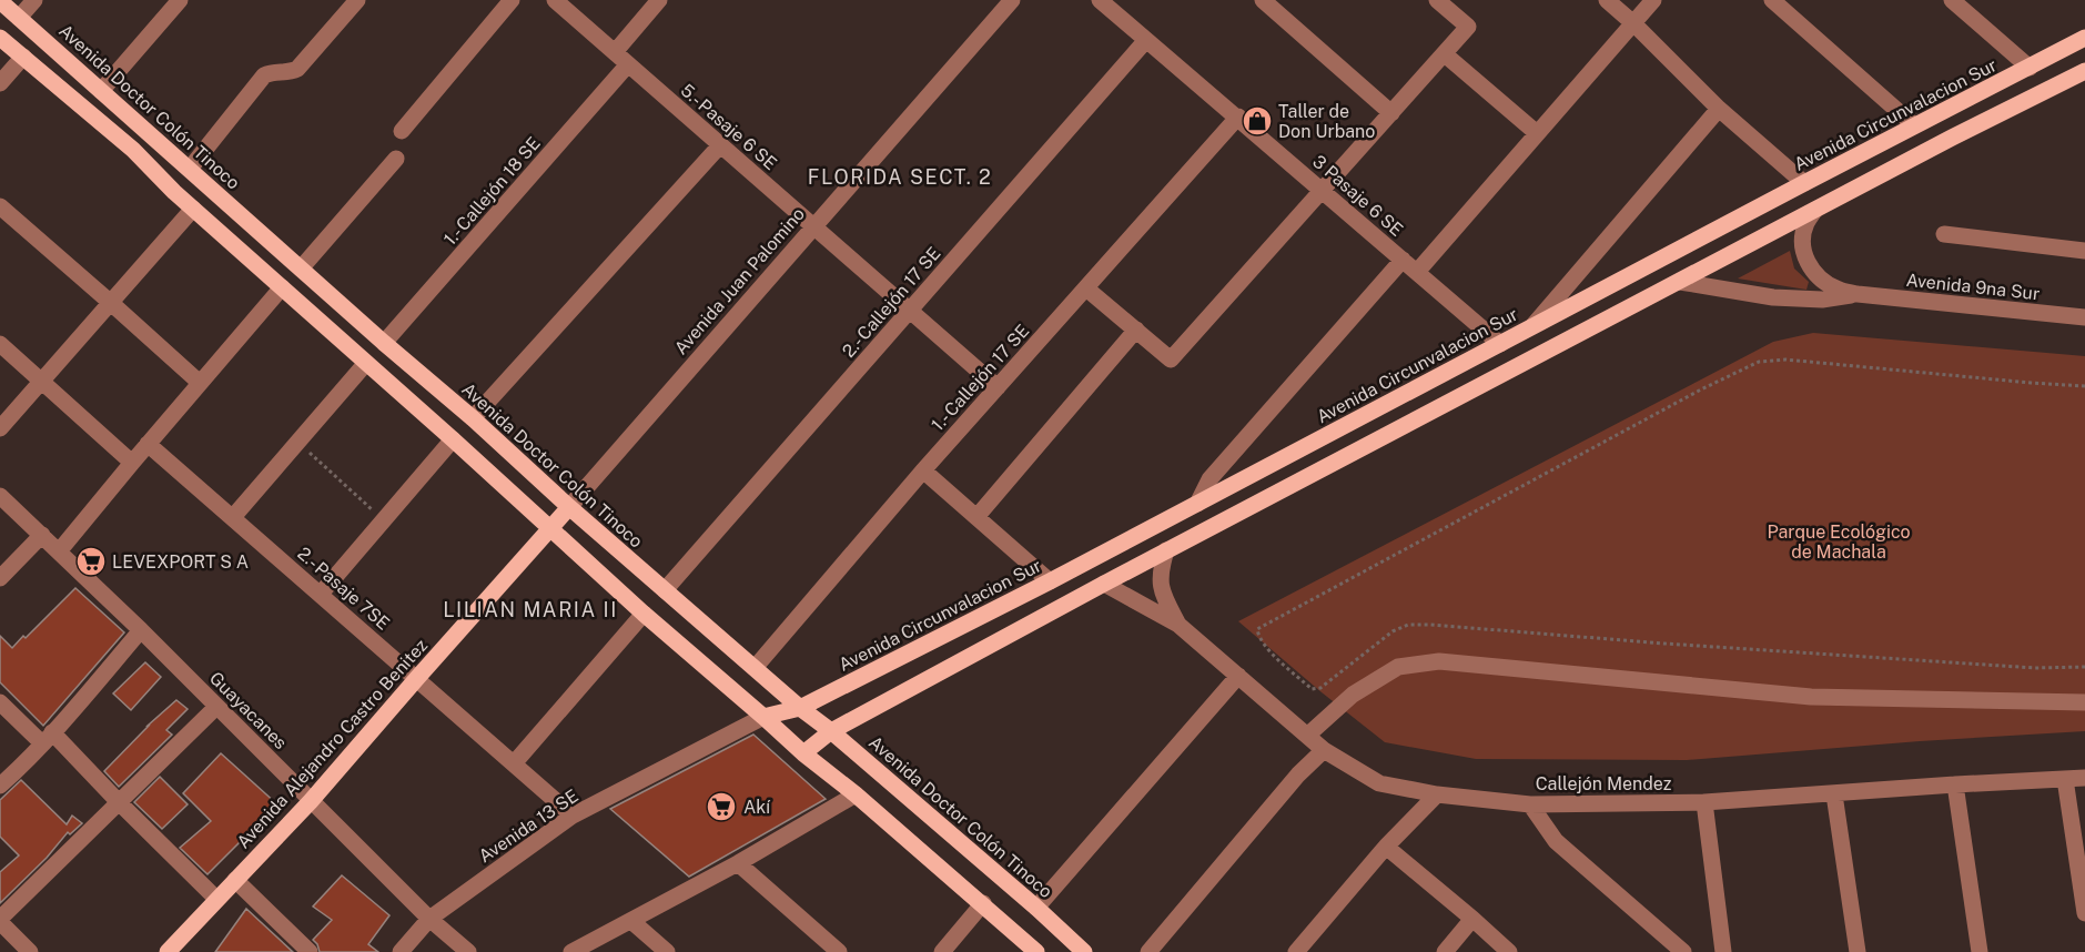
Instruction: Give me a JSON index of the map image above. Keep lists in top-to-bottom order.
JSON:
{
  "streets": {
    "main road": [
      "Avenida Doctor Colón Tinoco",
      "Avenida Circunvalacion Sur",
      "Avenida Juan Palomino",
      "Avenida Alejandro Castro Benitez"
    ],
    "street": [
      "5.- Pasaje 6 SE",
      "1.- Callejón 18 SE",
      "3 Pasaje 6 SE",
      "Avenida 9na Sur",
      "2.- Callejón 17 SE",
      "1.- Callejón 17 SE",
      "2.- Pasaje 7SE",
      "Guayacanes",
      "Callejón Mendez",
      "Avenida 13 SE"
    ]
  },
  "crossings": [
    ["Avenida Doctor Colón Tinoco", "Avenida Circunvalacion Sur"],
    ["Avenida Doctor Colón Tinoco", "1.- Callejón 18 SE"],
    ["Avenida Doctor Colón Tinoco", "Avenida Juan Palomino"],
    ["Avenida Doctor Colón Tinoco", "2.- Callejón 17 SE"],
    ["Avenida Doctor Colón Tinoco", "1.- Callejón 17 SE"],
    ["Avenida Circunvalacion Sur", "3 Pasaje 6 SE"],
    ["Avenida Circunvalacion Sur", "Avenida 13 SE"],
    ["5.- Pasaje 6 SE", "1.- Callejón 18 SE"],
    ["5.- Pasaje 6 SE", "Avenida Juan Palomino"],
    ["5.- Pasaje 6 SE", "2.- Callejón 17 SE"],
    ["5.- Pasaje 6 SE", "1.- Callejón 17 SE"],
    ["3 Pasaje 6 SE", "2.- Callejón 17 SE"],
    ["3 Pasaje 6 SE", "1.- Callejón 17 SE"],
    ["Avenida Juan Palomino", "Avenida Alejandro Castro Benitez"],
    ["2.- Pasaje 7SE", "Avenida Alejandro Castro Benitez"],
    ["2.- Pasaje 7SE", "Avenida 13 SE"],
    ["Guayacanes", "Avenida Alejandro Castro Benitez"],
    ["Guayacanes", "Avenida 13 SE"]
  ],
  "districts": ["FLORIDA SECT. 2", "LILIAN MARIA II"],
  "parks": ["Parque Ecológico de Machala"],
  "places": {
    "shop": ["Taller de Don Urbano"],
    "supermarket": ["LEVEXPORT S A", "Akí"]
  }
}
